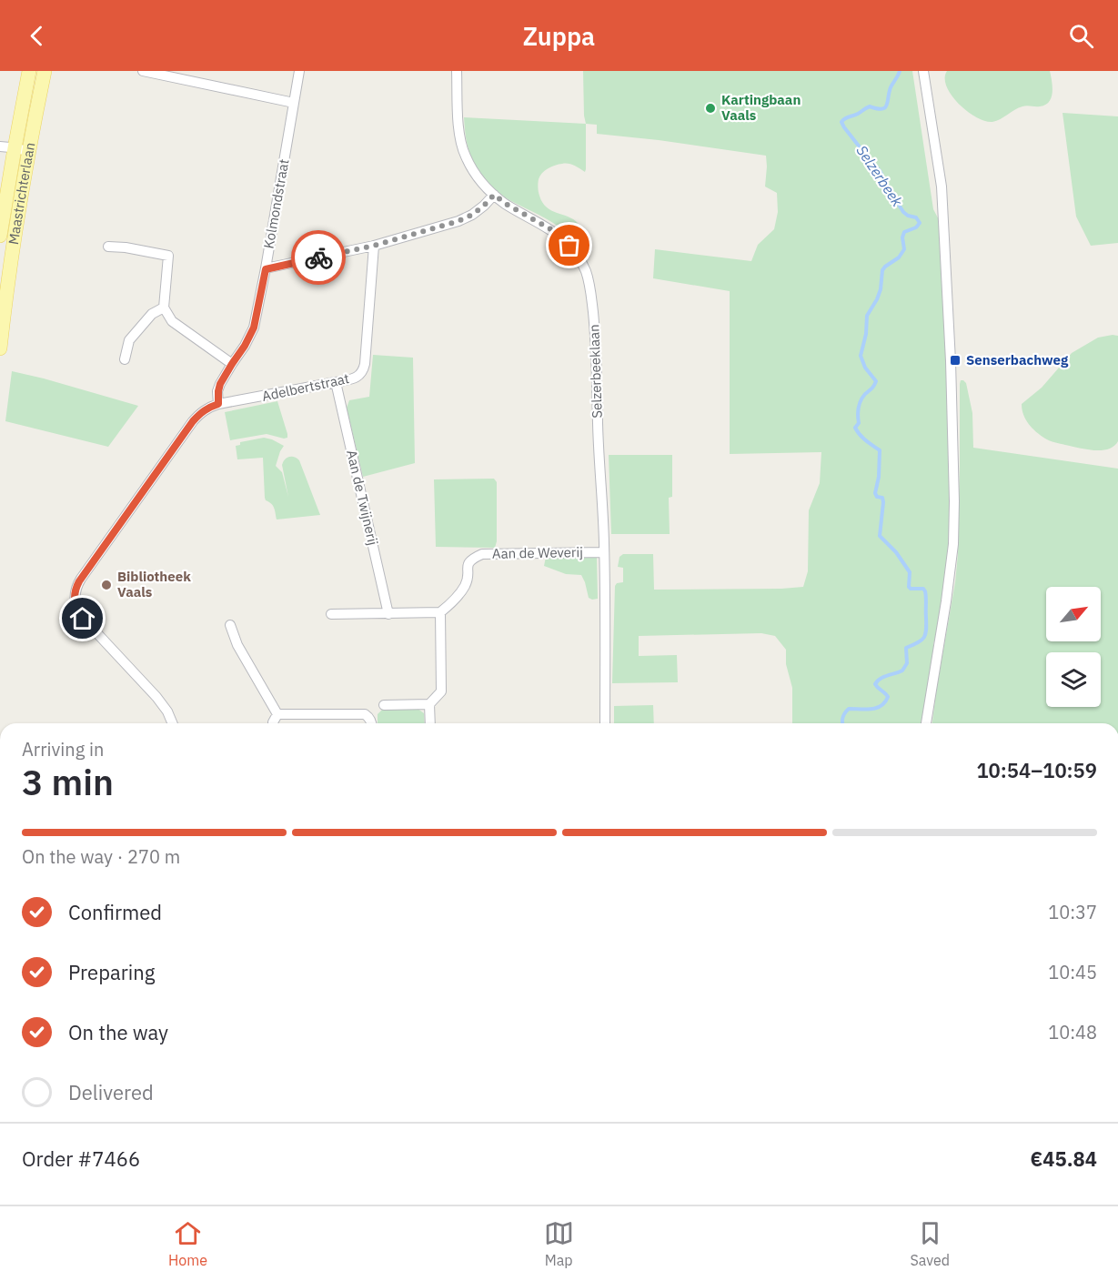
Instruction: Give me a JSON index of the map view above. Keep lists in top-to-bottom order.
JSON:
{
  "streets": {
    "main road": ["Maastrichterlaan"],
    "street": [
      "Kolmondstraat",
      "Selzerbeeklaan",
      "Adelbertstraat",
      "Aan de Twijnerij",
      "Aan de Weverij"
    ]
  },
  "crossings": [
    ["Kolmondstraat", "Adelbertstraat"],
    ["Selzerbeeklaan", "Aan de Weverij"],
    ["Adelbertstraat", "Aan de Twijnerij"]
  ],
  "water": ["Selzerbeek"],
  "places": {
    "other": ["Kartingbaan Vaals", "Bibliotheek Vaals"],
    "transit": ["Senserbachweg"]
  },
  "north": "top right",
  "page": {
    "header": "Zuppa",
    "heading": ["3 min", "Arriving in", "10:54–10:59"],
    "panel": ["Order #7466", "€45.84"],
    "bar": "On the way · 270 m",
    "list": [
      ["Confirmed", "10:37"],
      ["Preparing", "10:45"],
      ["On the way", "10:48"],
      "Delivered"
    ],
    "tabs": ["Home", "Map", "Saved"]
  }
}
